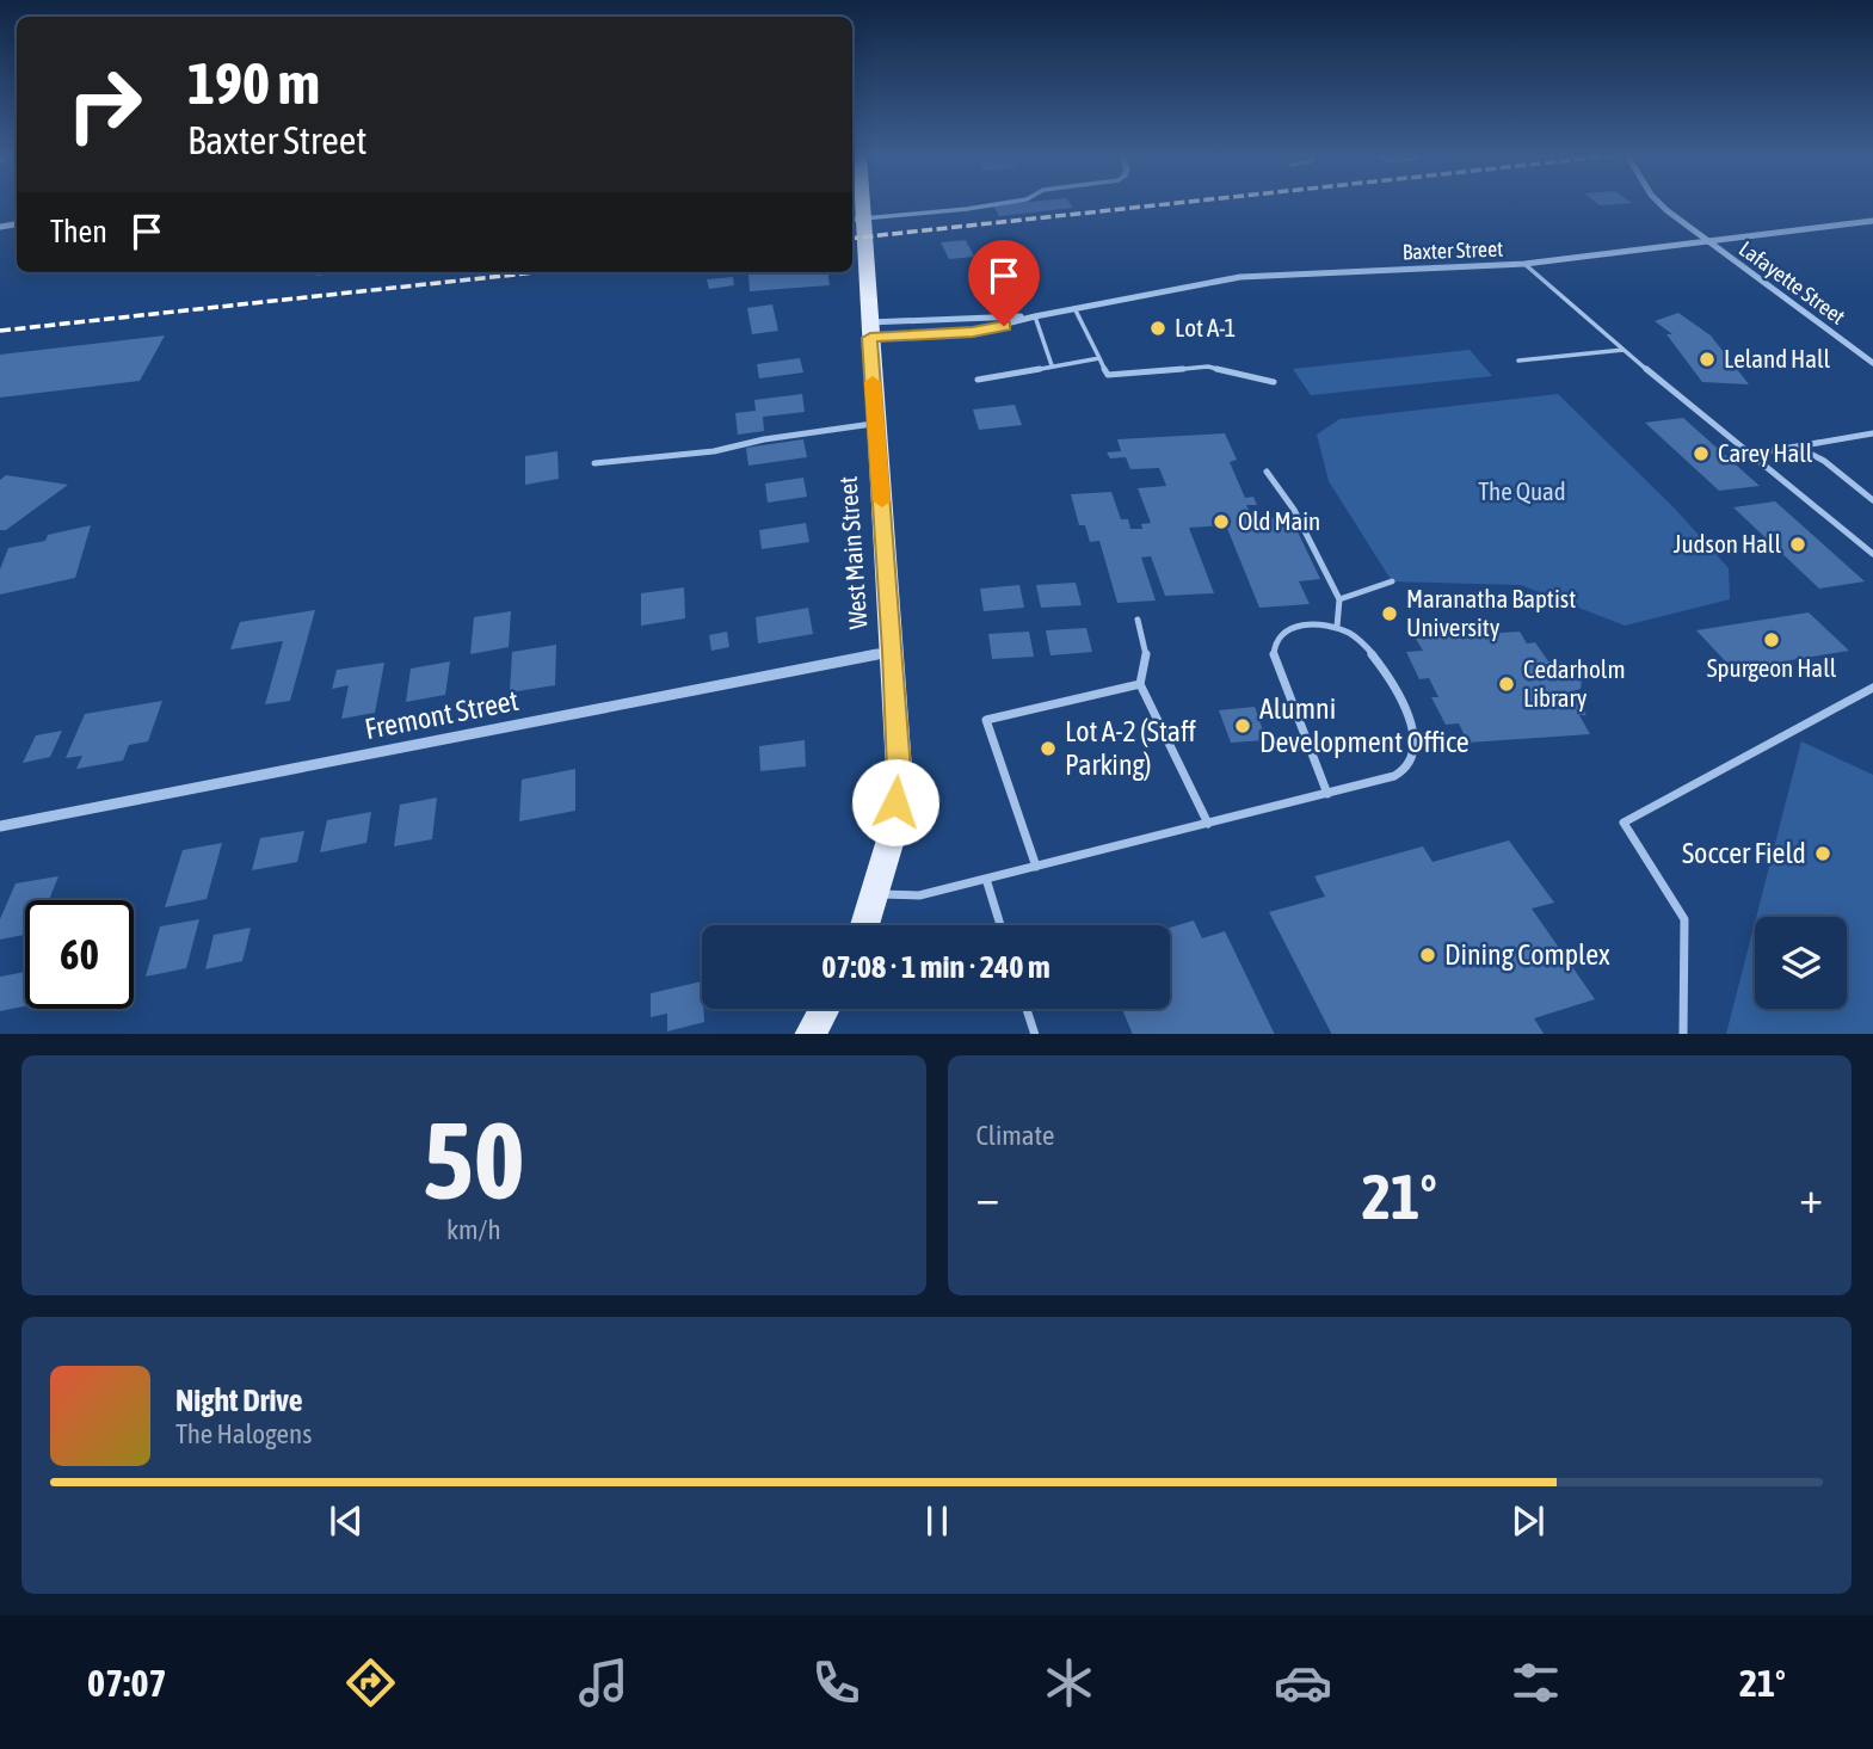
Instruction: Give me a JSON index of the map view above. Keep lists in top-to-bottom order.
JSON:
{
  "streets": {
    "main road": ["West Main Street"],
    "street": ["Baxter Street", "Lafayette Street", "Fremont Street"]
  },
  "crossings": [
    ["Baxter Street", "Lafayette Street"],
    ["Baxter Street", "West Main Street"],
    ["West Main Street", "Fremont Street"]
  ],
  "parks": ["The Quad"],
  "places": [
    "Lot A-1",
    "Leland Hall",
    "Carey Hall",
    "Old Main",
    "Judson Hall",
    "Maranatha Baptist University",
    "Spurgeon Hall",
    "Cedarholm Library",
    "Alumni Development Office",
    "Lot A-2 (Staff Parking)",
    "Soccer Field",
    "Dining Complex"
  ],
  "page": {
    "turn": ["190 m", "Baxter Street"],
    "then": "Then",
    "limit": "60",
    "trip": "07:08 · 1 min · 240 m",
    "tile": [
      ["50", "km/h"],
      "Climate"
    ],
    "heat": ["−", "21°", "+"],
    "song": ["Night Drive", "The Halogens"],
    "tabs": ["07:07", "21°"]
  }
}
